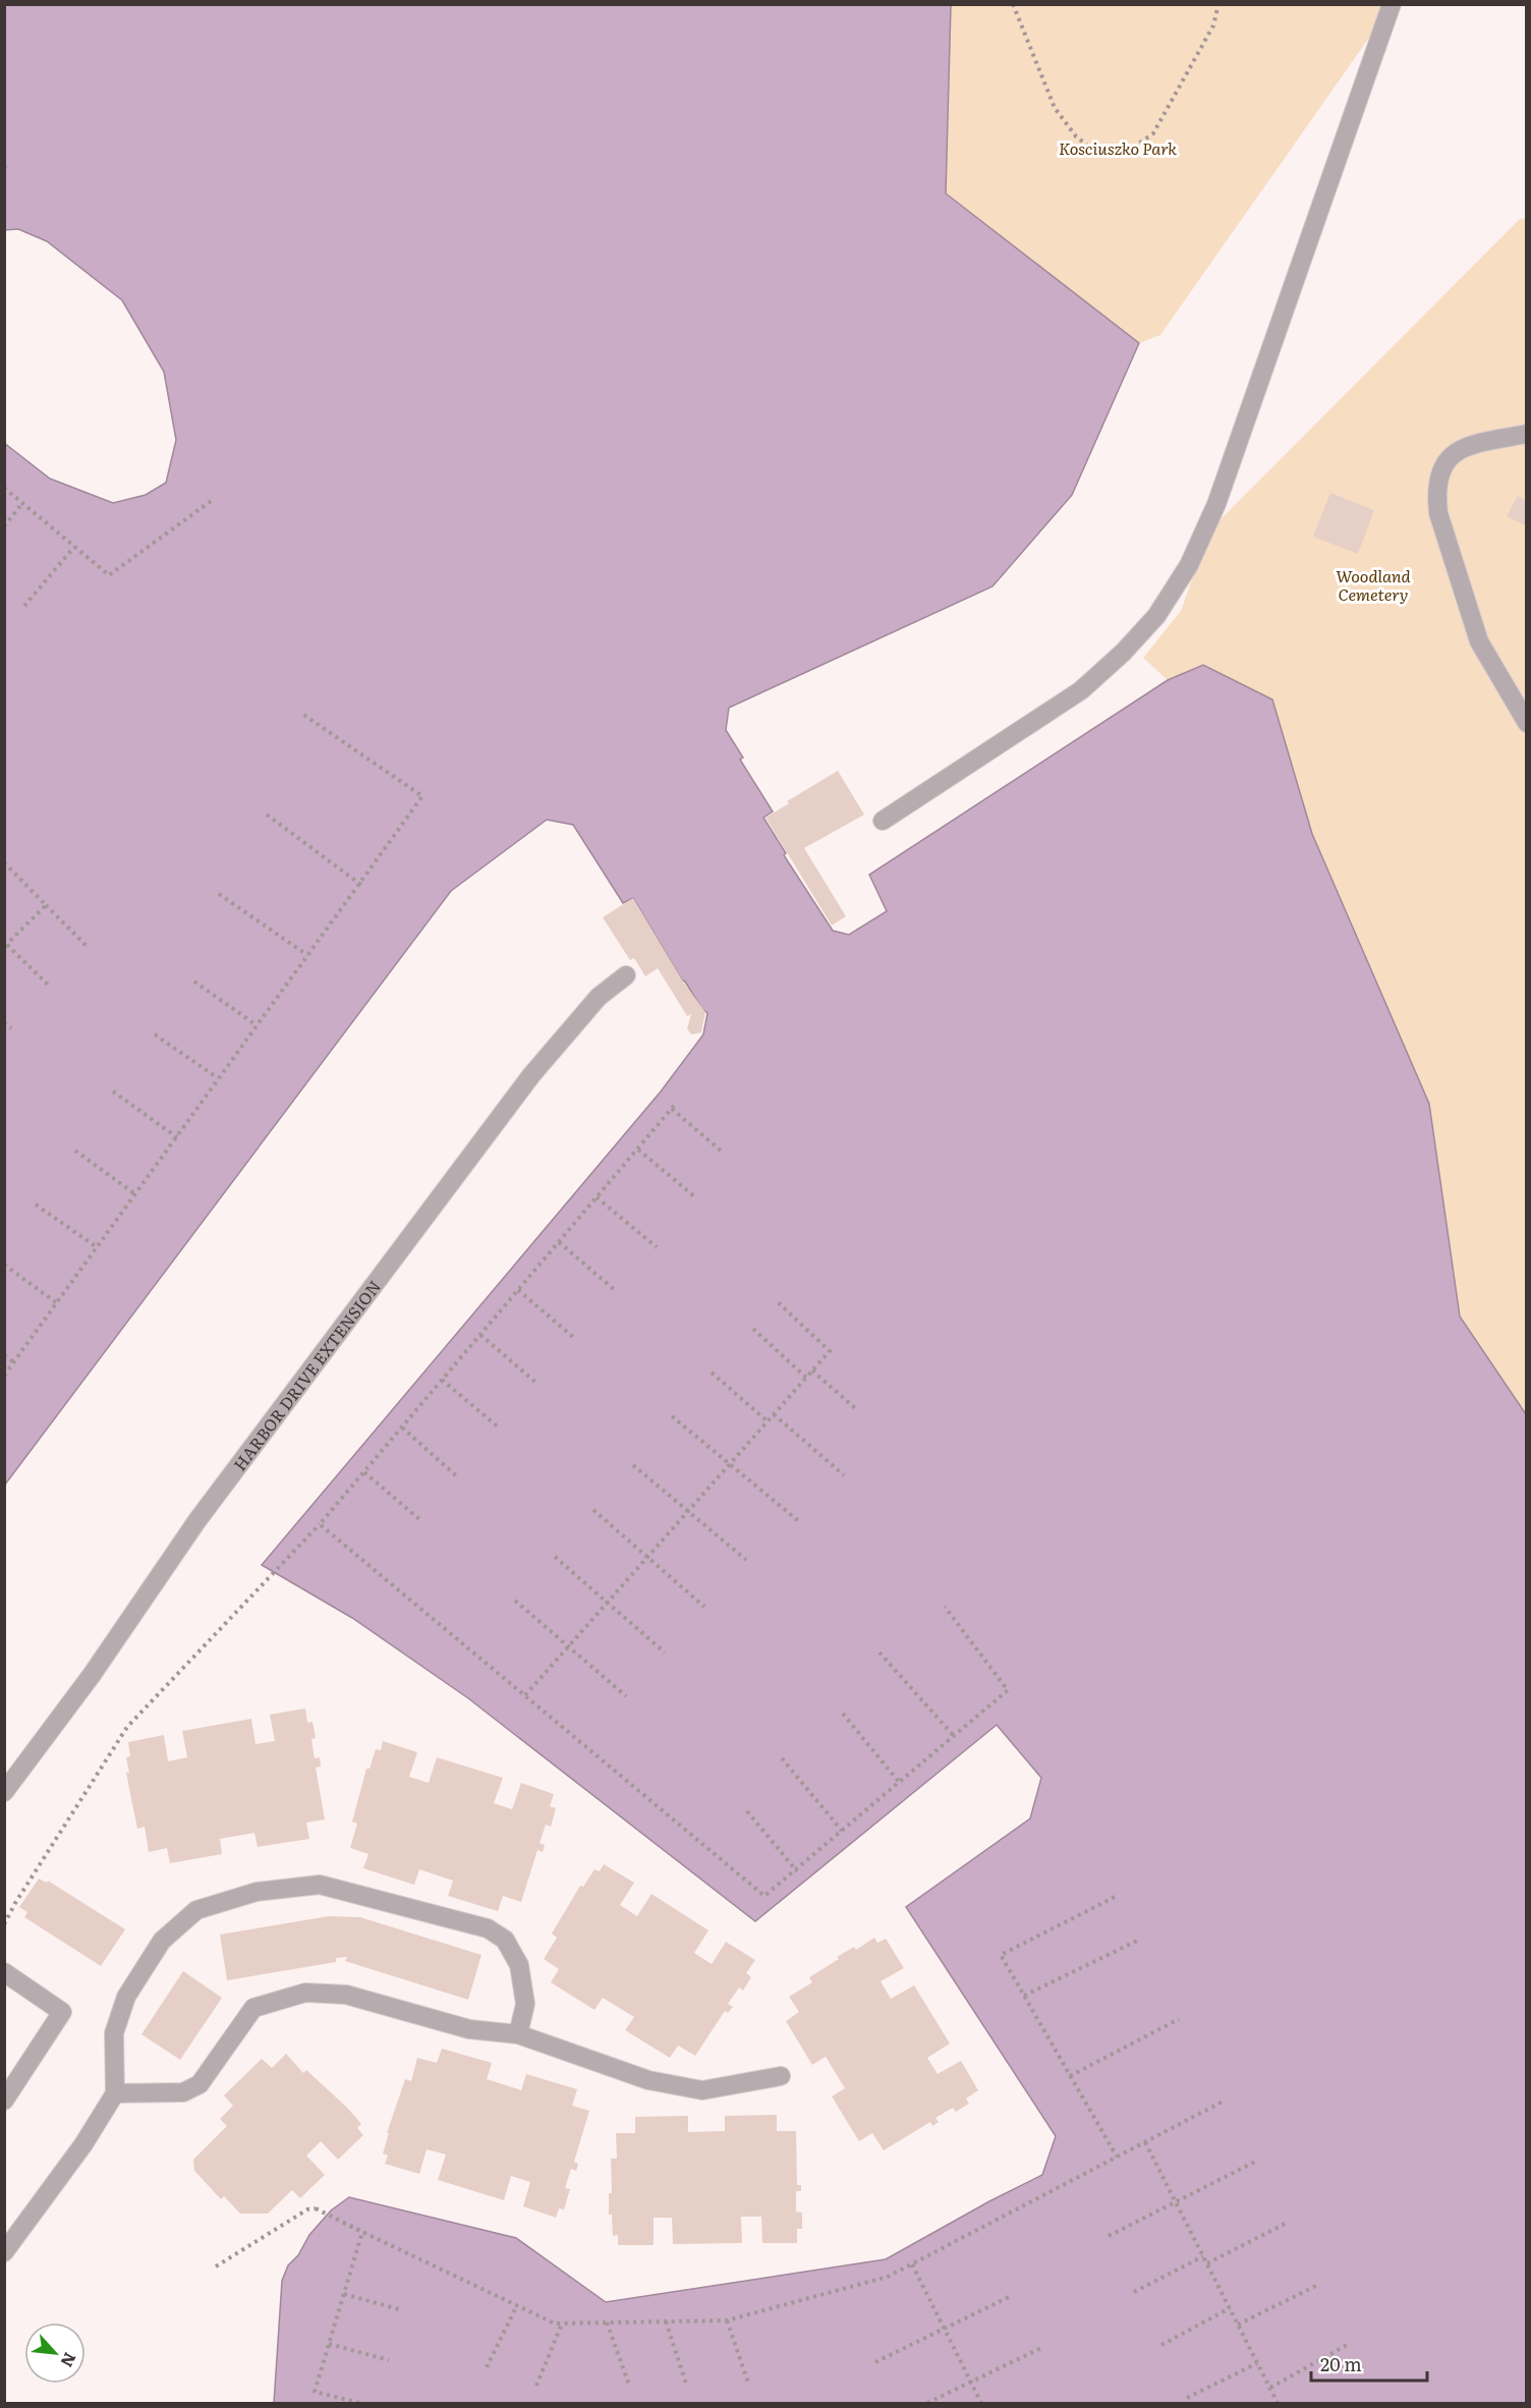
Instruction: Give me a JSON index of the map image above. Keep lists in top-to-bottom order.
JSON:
{
  "streets": {
    "lane": ["HARBOR DRIVE EXTENSION"]
  },
  "parks": ["Kosciuszko Park", "Woodland Cemetery"],
  "scale_bar": "20 m",
  "north": "bottom right"
}
